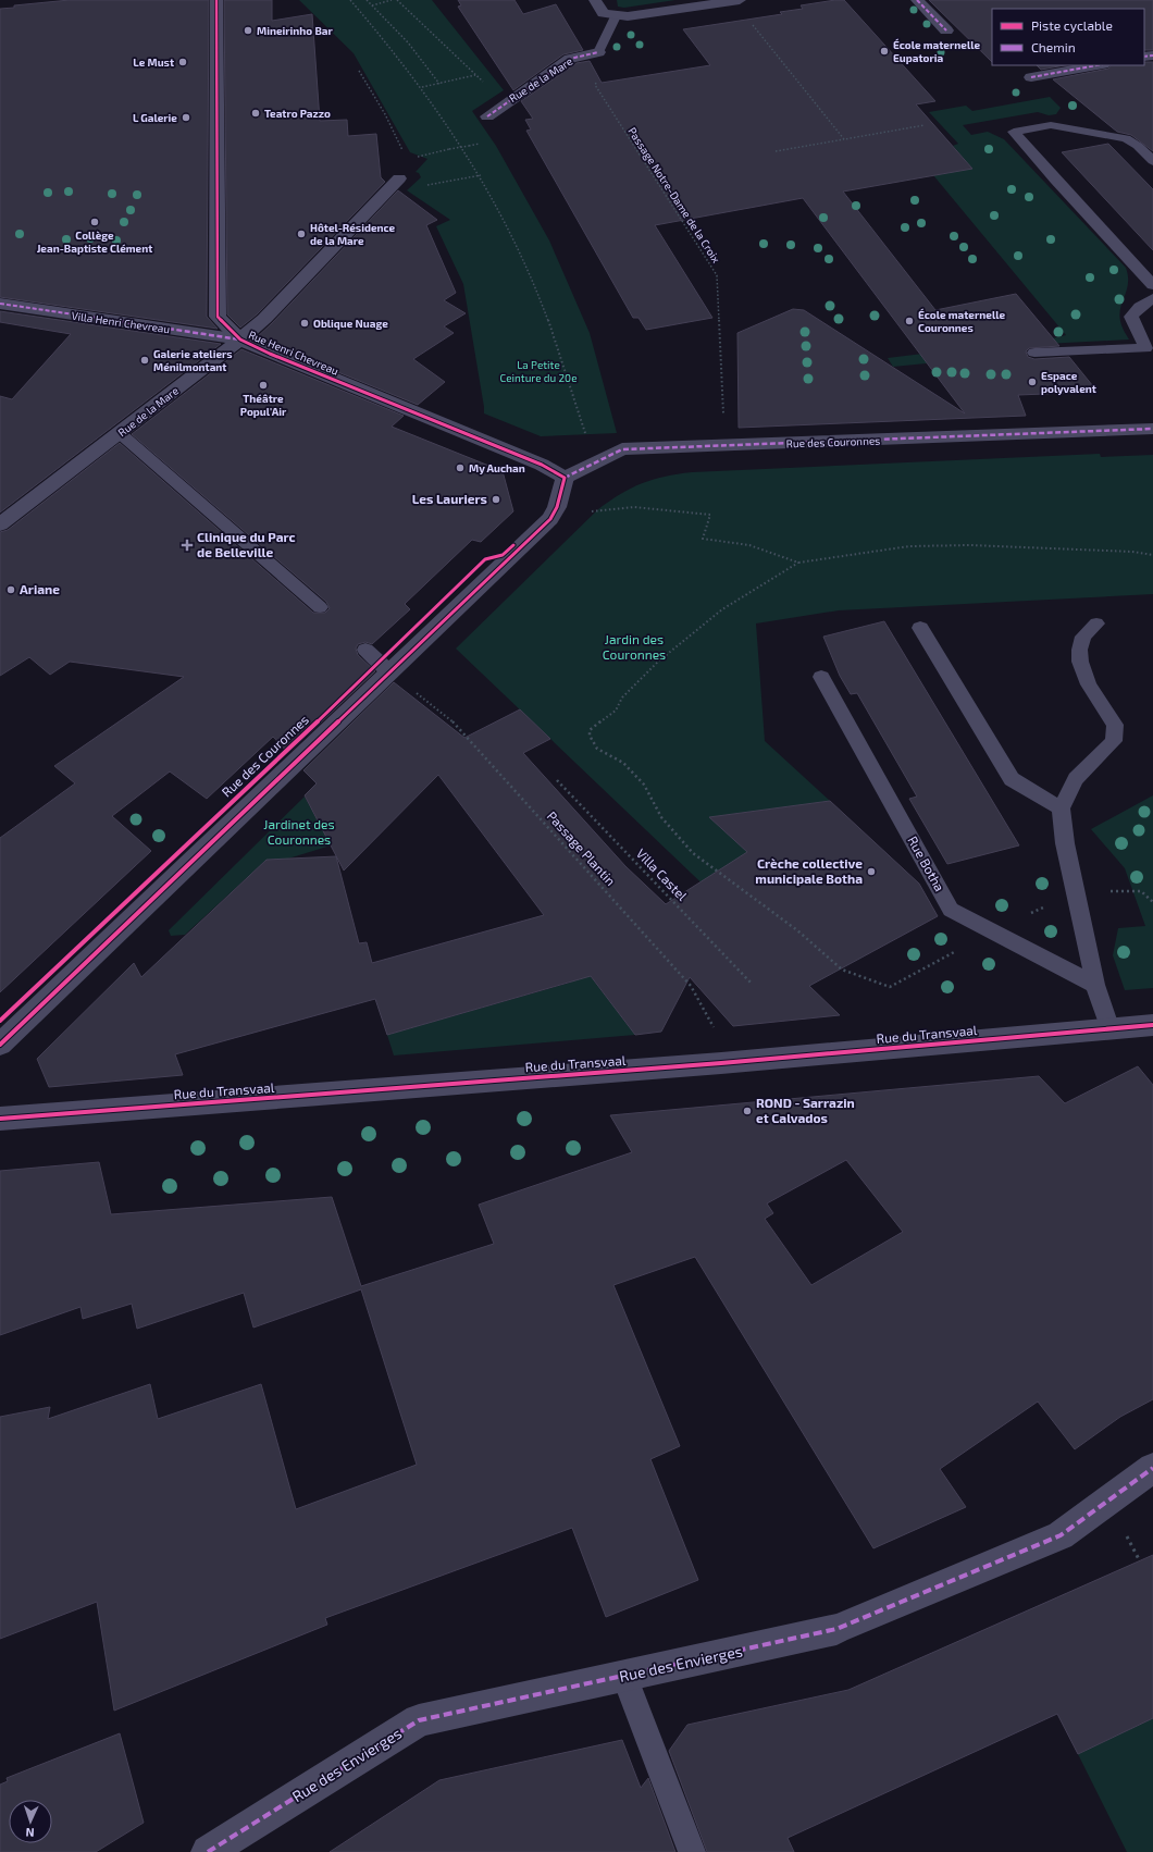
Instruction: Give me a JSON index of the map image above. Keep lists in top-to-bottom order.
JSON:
{
  "streets": {
    "street": [
      "Rue de la Mare",
      "Villa Henri Chevreau",
      "Rue Henri Chevreau",
      "Rue des Couronnes",
      "Rue du Transvaal",
      "Rue des Envierges"
    ],
    "lane": ["Rue Botha"],
    "path": ["Passage Notre-Dame de la Croix", "Passage Plantin", "Villa Castel"]
  },
  "crossings": [
    ["Rue de la Mare", "Villa Henri Chevreau"],
    ["Rue de la Mare", "Rue Henri Chevreau"],
    ["Villa Henri Chevreau", "Rue Henri Chevreau"],
    ["Rue Henri Chevreau", "Rue des Couronnes"]
  ],
  "parks": ["La Petite Ceinture du 20e", "Jardin des Couronnes", "Jardinet des Couronnes"],
  "places": {
    "other": [
      "Mineirinho Bar",
      "École maternelle Eupatoria",
      "Le Must",
      "Teatro Pazzo",
      "L Galerie",
      "Collège Jean-Baptiste Clément",
      "Hôtel-Résidence de la Mare",
      "École maternelle Couronnes",
      "Oblique Nuage",
      "Galerie ateliers Ménilmontant",
      "Espace polyvalent",
      "Théâtre Popul'Air",
      "My Auchan",
      "Les Lauriers",
      "Ariane",
      "Crèche collective municipale Botha",
      "ROND - Sarrazin et Calvados"
    ],
    "health": ["Clinique du Parc de Belleville"]
  },
  "legend": ["Piste cyclable", "Chemin"],
  "north": "bottom"
}
